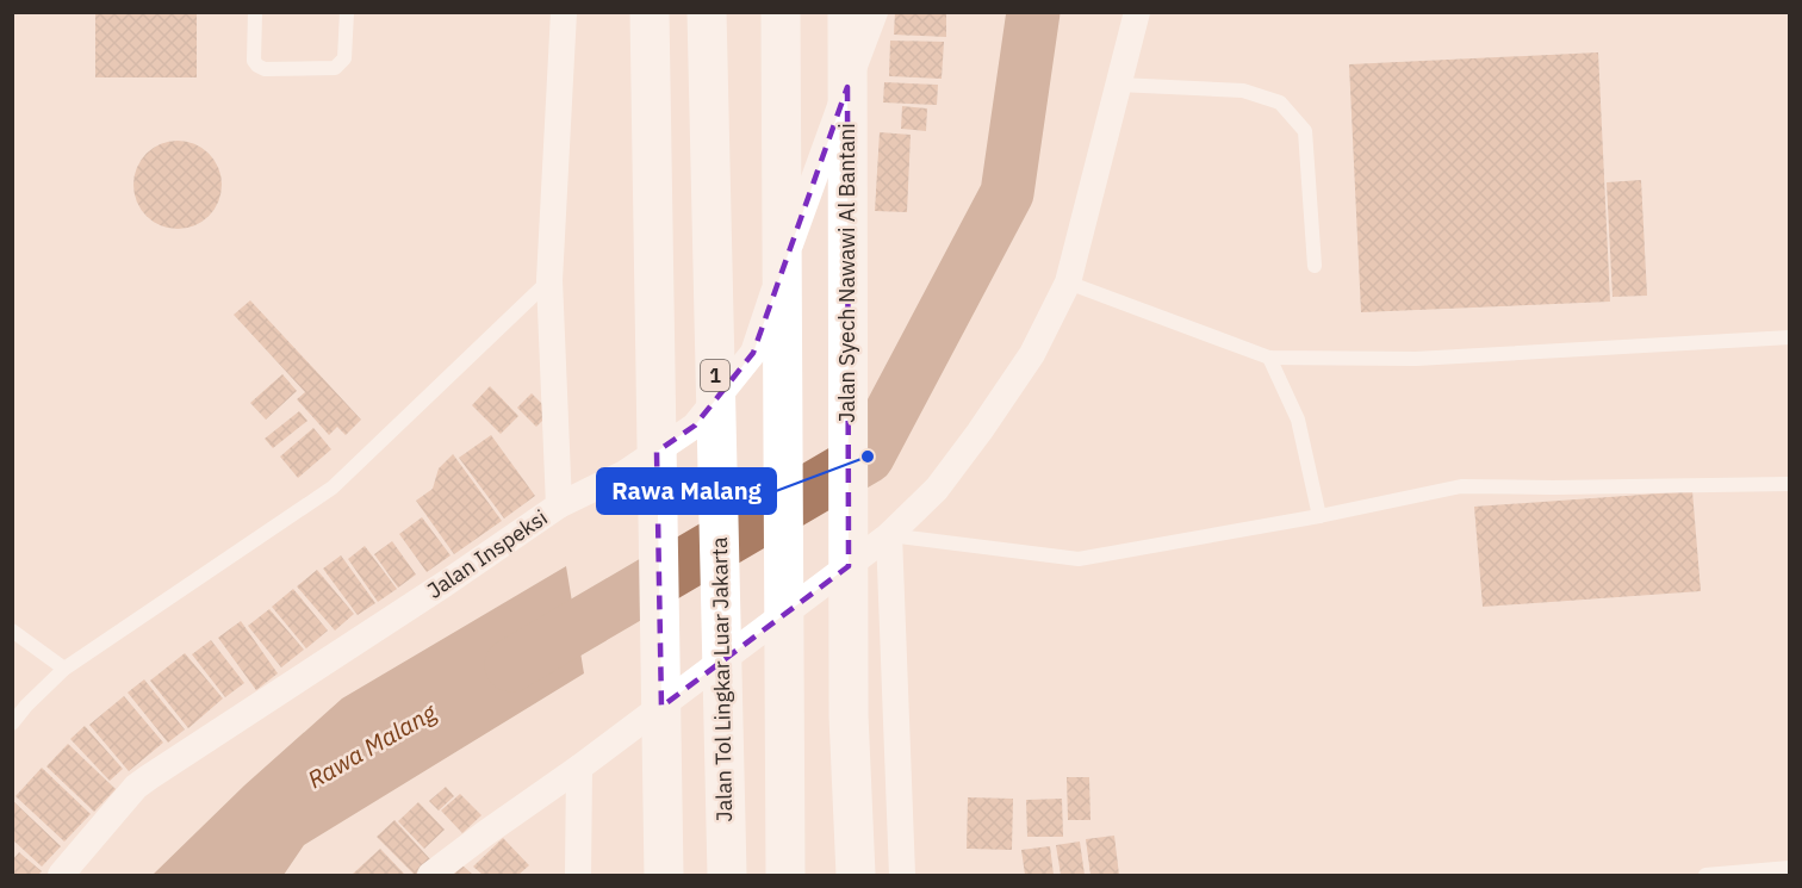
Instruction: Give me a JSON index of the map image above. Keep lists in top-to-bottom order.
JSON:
{
  "streets": {
    "highway": ["Jalan Syech Nawawi Al Bantani", "1", "Jalan Tol Lingkar Luar Jakarta"],
    "street": ["Jalan Inspeksi"]
  },
  "water": ["Rawa Malang"],
  "places": ["Rawa Malang"]
}
